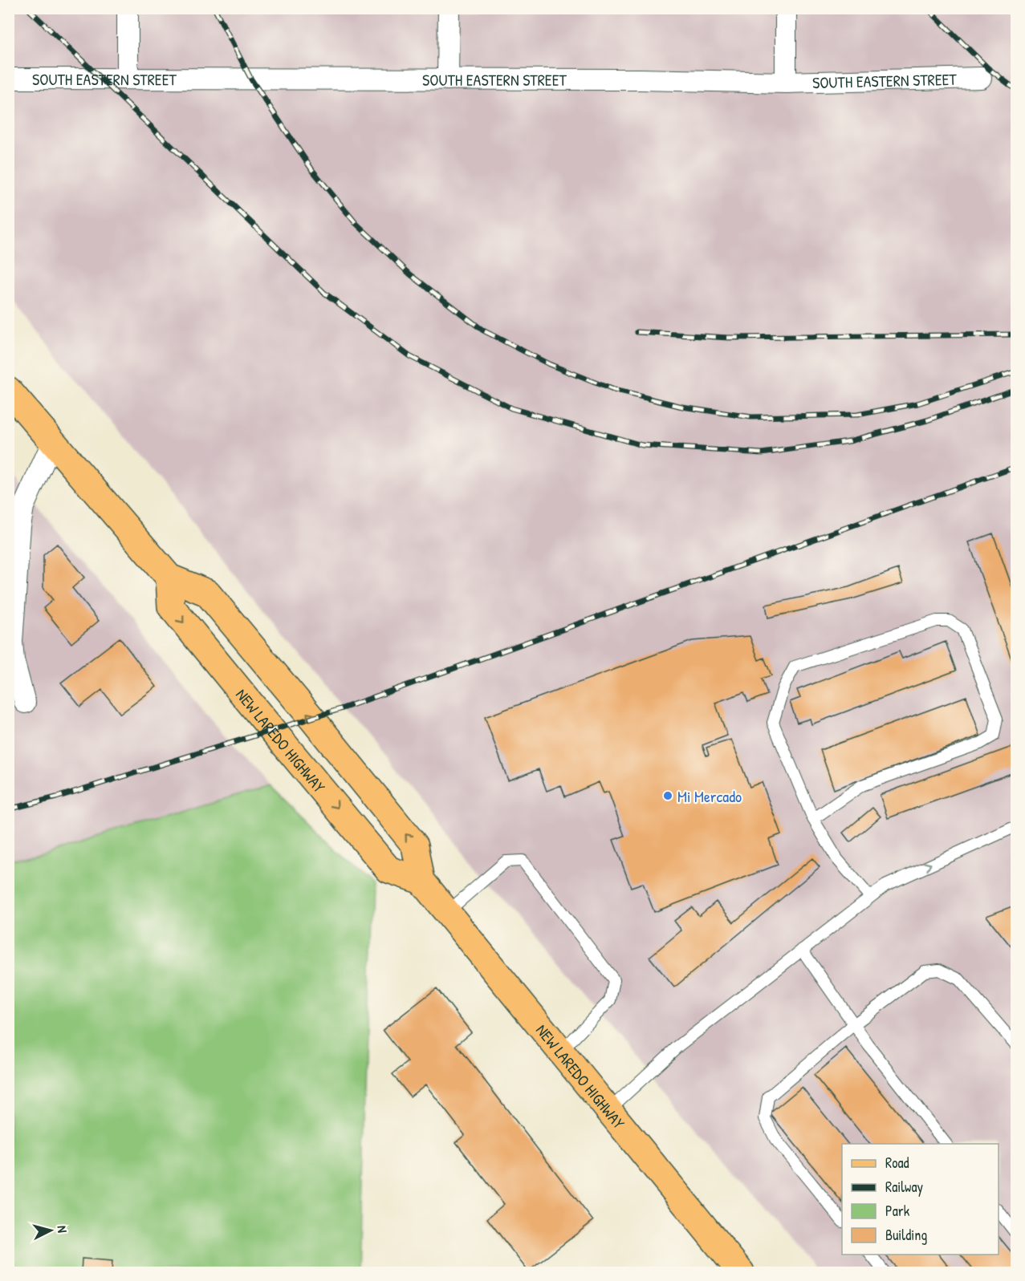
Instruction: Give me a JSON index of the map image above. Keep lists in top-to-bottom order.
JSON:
{
  "streets": {
    "main road": ["NEW LAREDO HIGHWAY"],
    "street": ["SOUTH EASTERN STREET"]
  },
  "places": ["Mi Mercado"],
  "legend": [
    "Road",
    "Railway",
    "Park",
    "Building"
  ],
  "north": "right"
}
